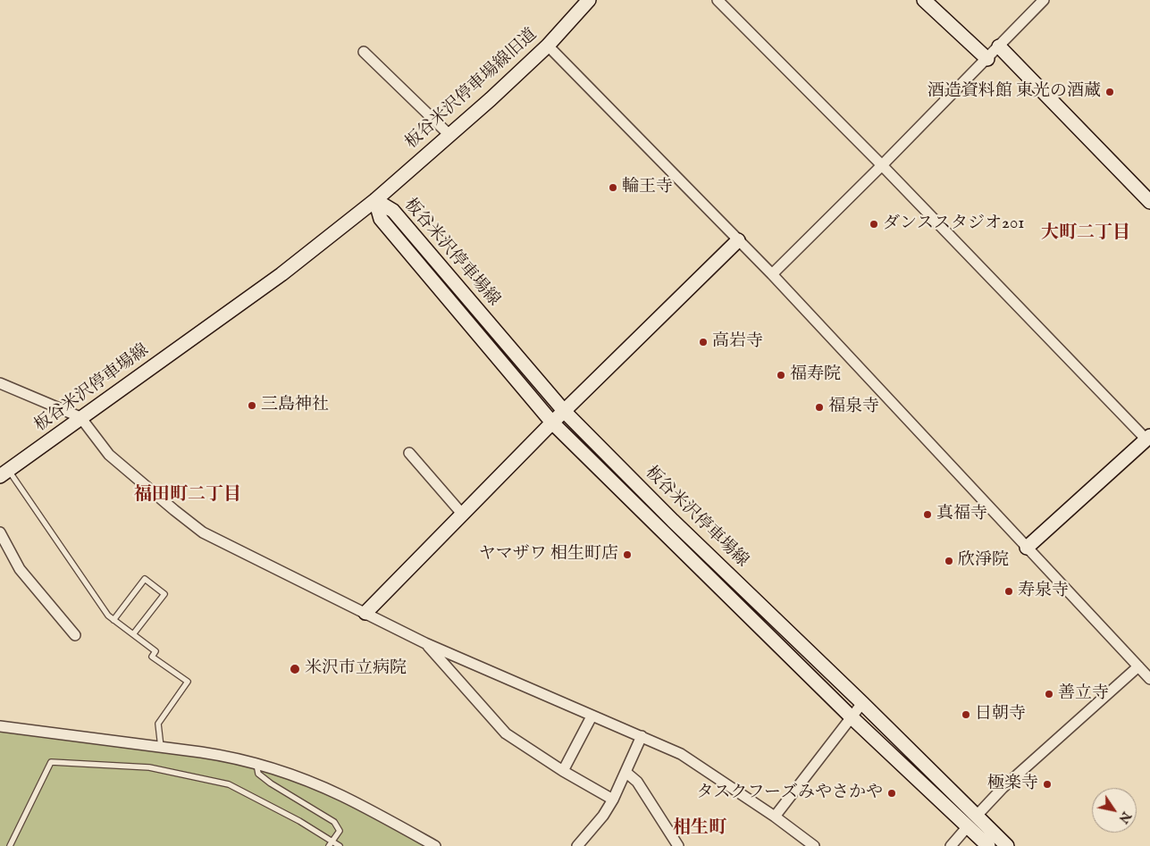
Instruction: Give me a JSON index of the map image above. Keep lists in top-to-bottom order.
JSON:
{
  "streets": {
    "main road": ["板谷米沢停車場線旧道", "板谷米沢停車場線"]
  },
  "crossings": [
    ["板谷米沢停車場線旧道", "板谷米沢停車場線"]
  ],
  "districts": ["大町二丁目", "福田町二丁目", "相生町"],
  "places": [
    "酒造資料館 東光の酒蔵",
    "輪王寺",
    "ダンススタジオ201",
    "高岩寺",
    "福寿院",
    "三島神社",
    "福泉寺",
    "真福寺",
    "ヤマザワ 相生町店",
    "欣淨院",
    "寿泉寺",
    "米沢市立病院",
    "善立寺",
    "日朝寺",
    "極楽寺",
    "タスクフーズみやさかや"
  ],
  "north": "bottom right"
}
